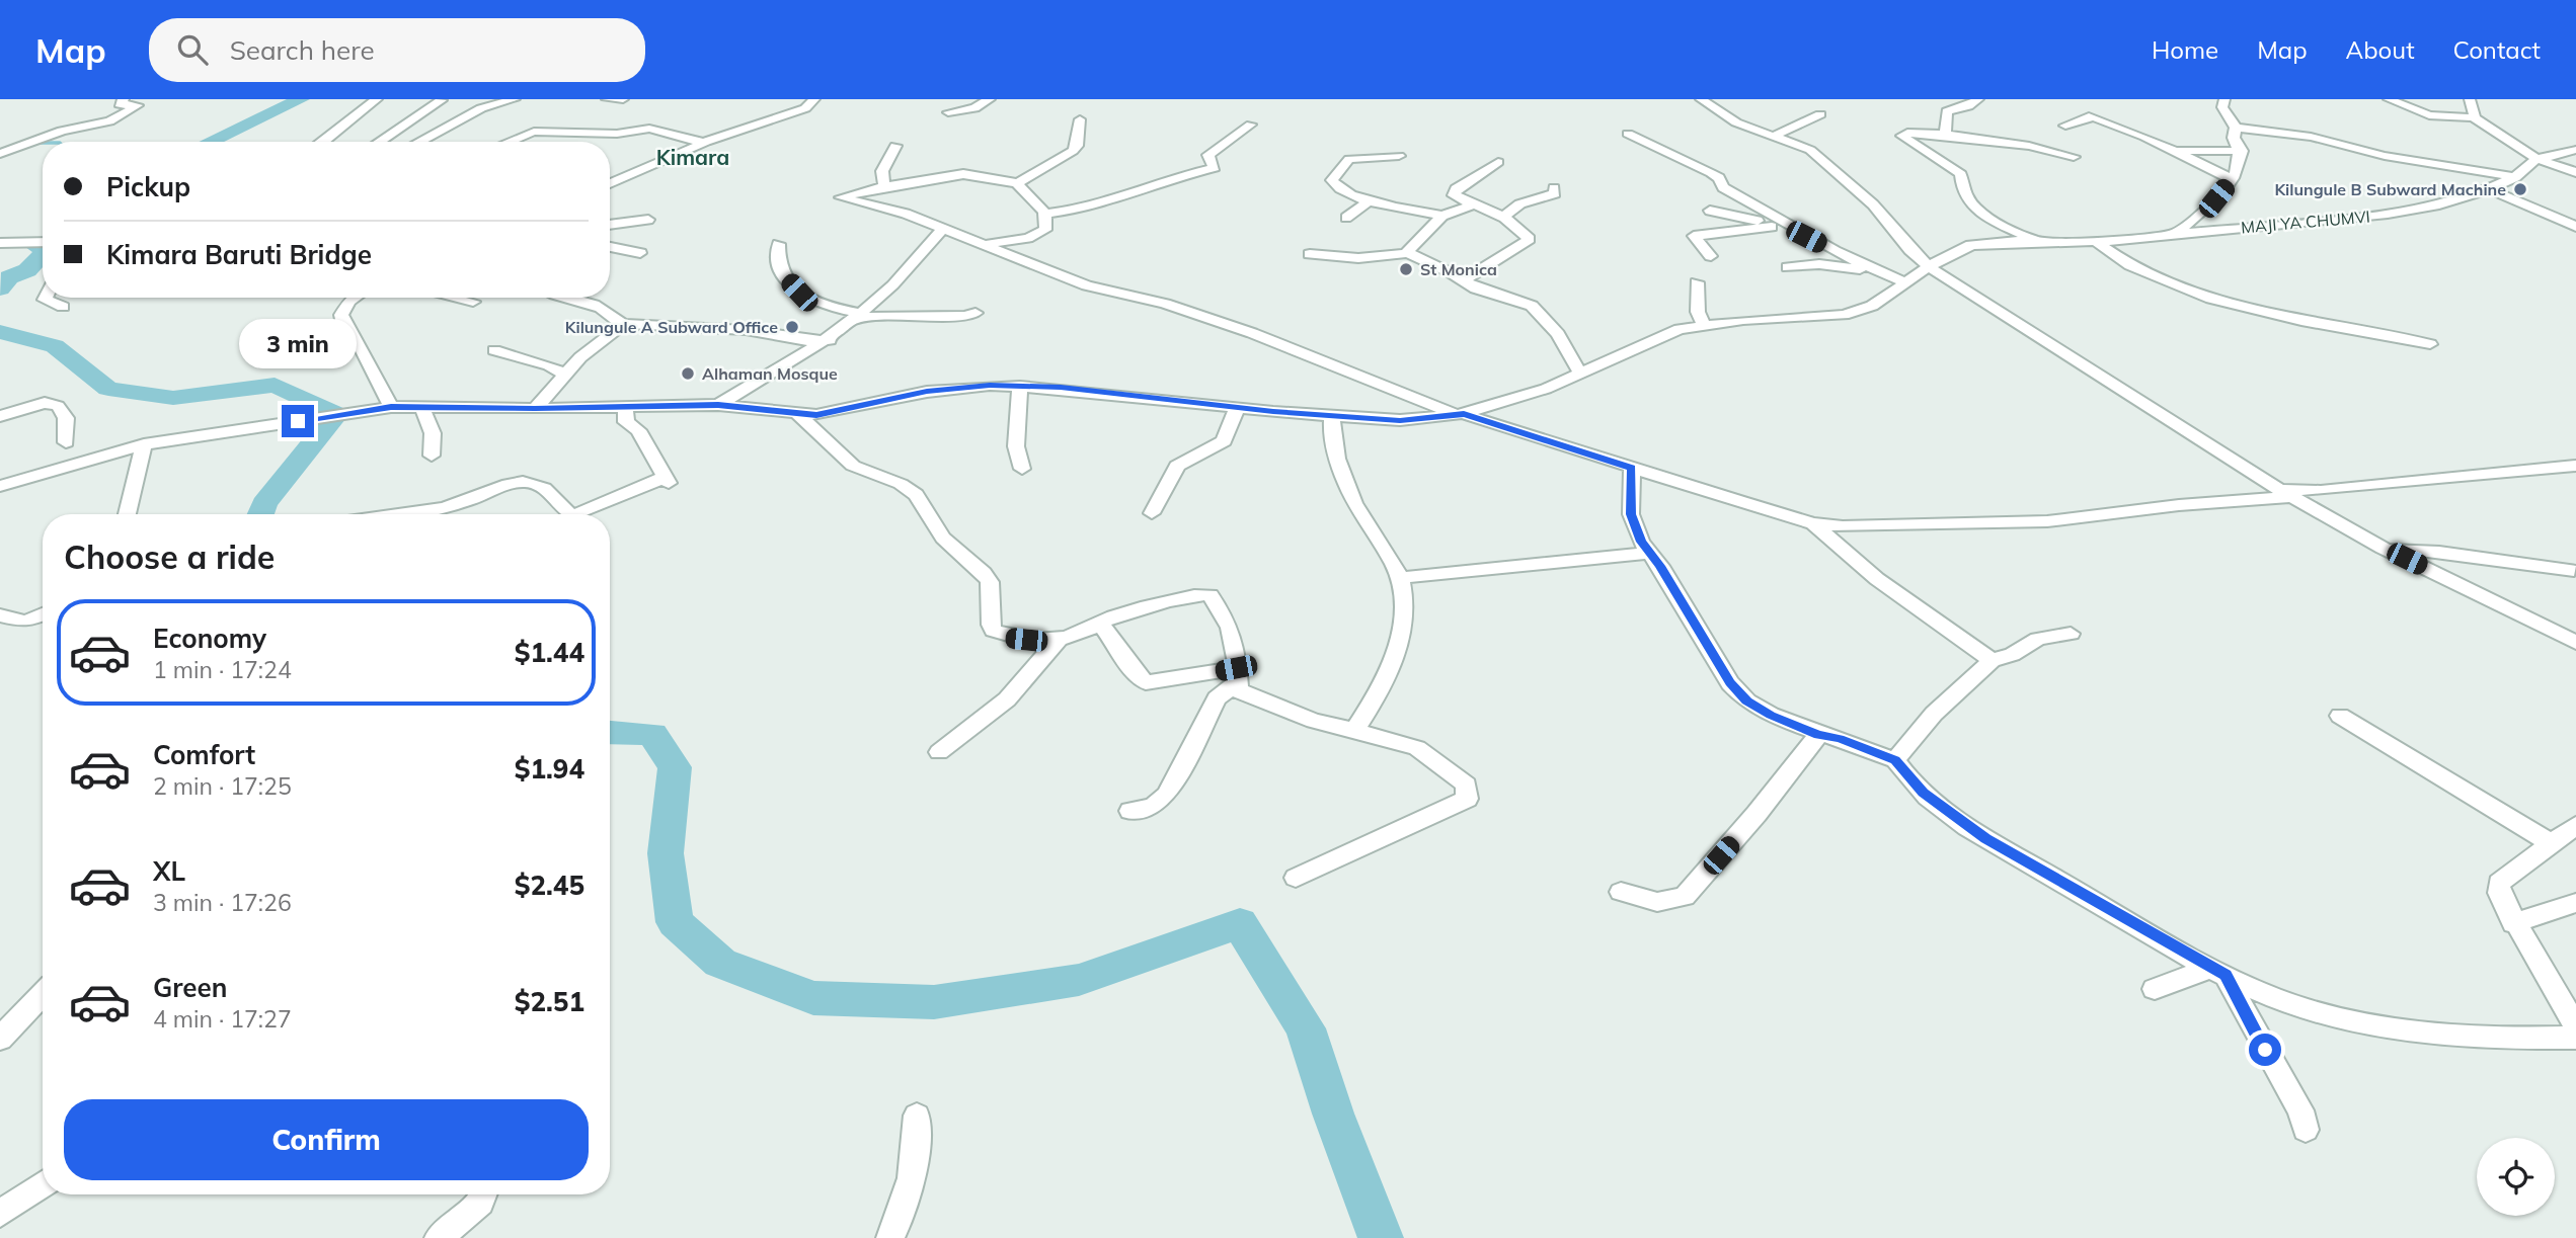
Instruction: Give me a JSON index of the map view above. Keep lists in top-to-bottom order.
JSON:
{
  "streets": {
    "street": ["MAJI YA CHUMVI"]
  },
  "districts": ["Kimara"],
  "places": [
    "Kilungule B Subward Machine",
    "St Monica",
    "Kilungule A Subward Office",
    "Alhaman Mosque"
  ],
  "page": {
    "header": "Map",
    "search": "Search here",
    "nav": [
      "Home",
      "Map",
      "About",
      "Contact"
    ],
    "banner": ["Pickup", "Kimara Baruti Bridge"],
    "bubble": "3 min",
    "heading": "Choose a ride",
    "list": [
      {
        "name": "Economy",
        "note": "1 min · 17:24",
        "value": "$1.44"
      },
      {
        "name": "Comfort",
        "note": "2 min · 17:25",
        "value": "$1.94"
      },
      {
        "name": "XL",
        "note": "3 min · 17:26",
        "value": "$2.45"
      },
      {
        "name": "Green",
        "note": "4 min · 17:27",
        "value": "$2.51"
      }
    ],
    "buttons": "Confirm"
  }
}
